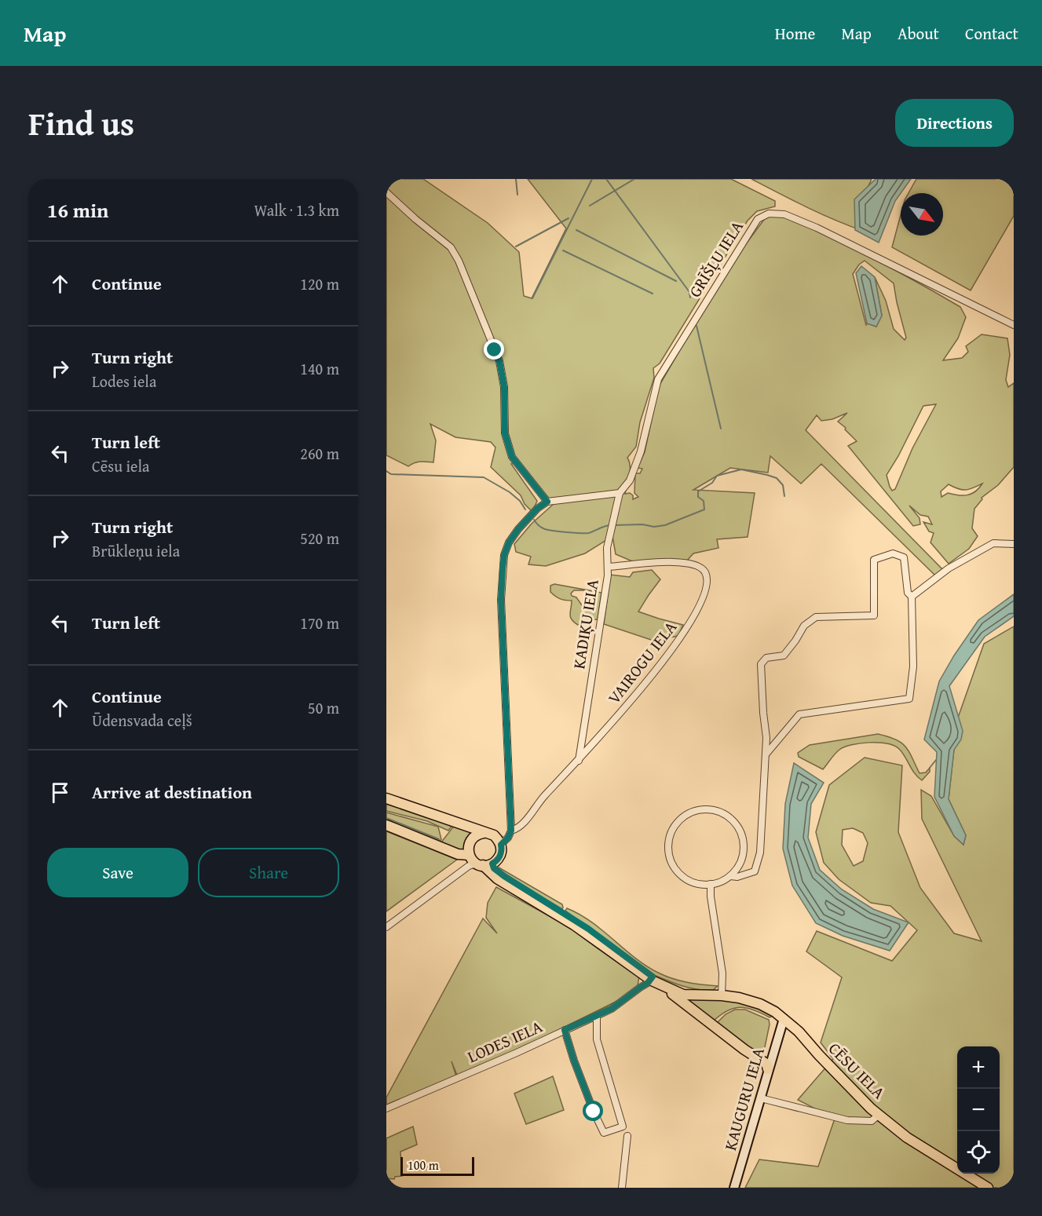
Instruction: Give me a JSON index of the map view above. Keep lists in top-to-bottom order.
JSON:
{
  "streets": {
    "main road": ["CĒSU IELA", "KAUGURU IELA"],
    "street": [
      "GRĪŠĻU IELA",
      "KADIĶU IELA",
      "VAIROGU IELA",
      "LODES IELA"
    ]
  },
  "crossings": [
    ["GRĪŠĻU IELA", "KADIĶU IELA"],
    ["KADIĶU IELA", "VAIROGU IELA"],
    ["VAIROGU IELA", "CĒSU IELA"],
    ["LODES IELA", "CĒSU IELA"],
    ["CĒSU IELA", "KAUGURU IELA"]
  ],
  "scale_bar": "100 m",
  "north": "bottom right",
  "page": {
    "header": "Map",
    "nav": [
      "Home",
      "Map",
      "About",
      "Contact"
    ],
    "title": "Find us",
    "buttons": [
      "Directions",
      ["Save", "Share"]
    ],
    "heading": ["16 min", "Walk · 1.3 km"],
    "list": [
      ["Continue", "120 m"],
      ["Turn right", "Lodes iela", "140 m"],
      ["Turn left", "Cēsu iela", "260 m"],
      ["Turn right", "Brūkleņu iela", "520 m"],
      ["Turn left", "170 m"],
      ["Continue", "Ūdensvada ceļš", "50 m"],
      "Arrive at destination"
    ],
    "map_buttons": ["+", "−"],
    "scale": "100 m"
  }
}
